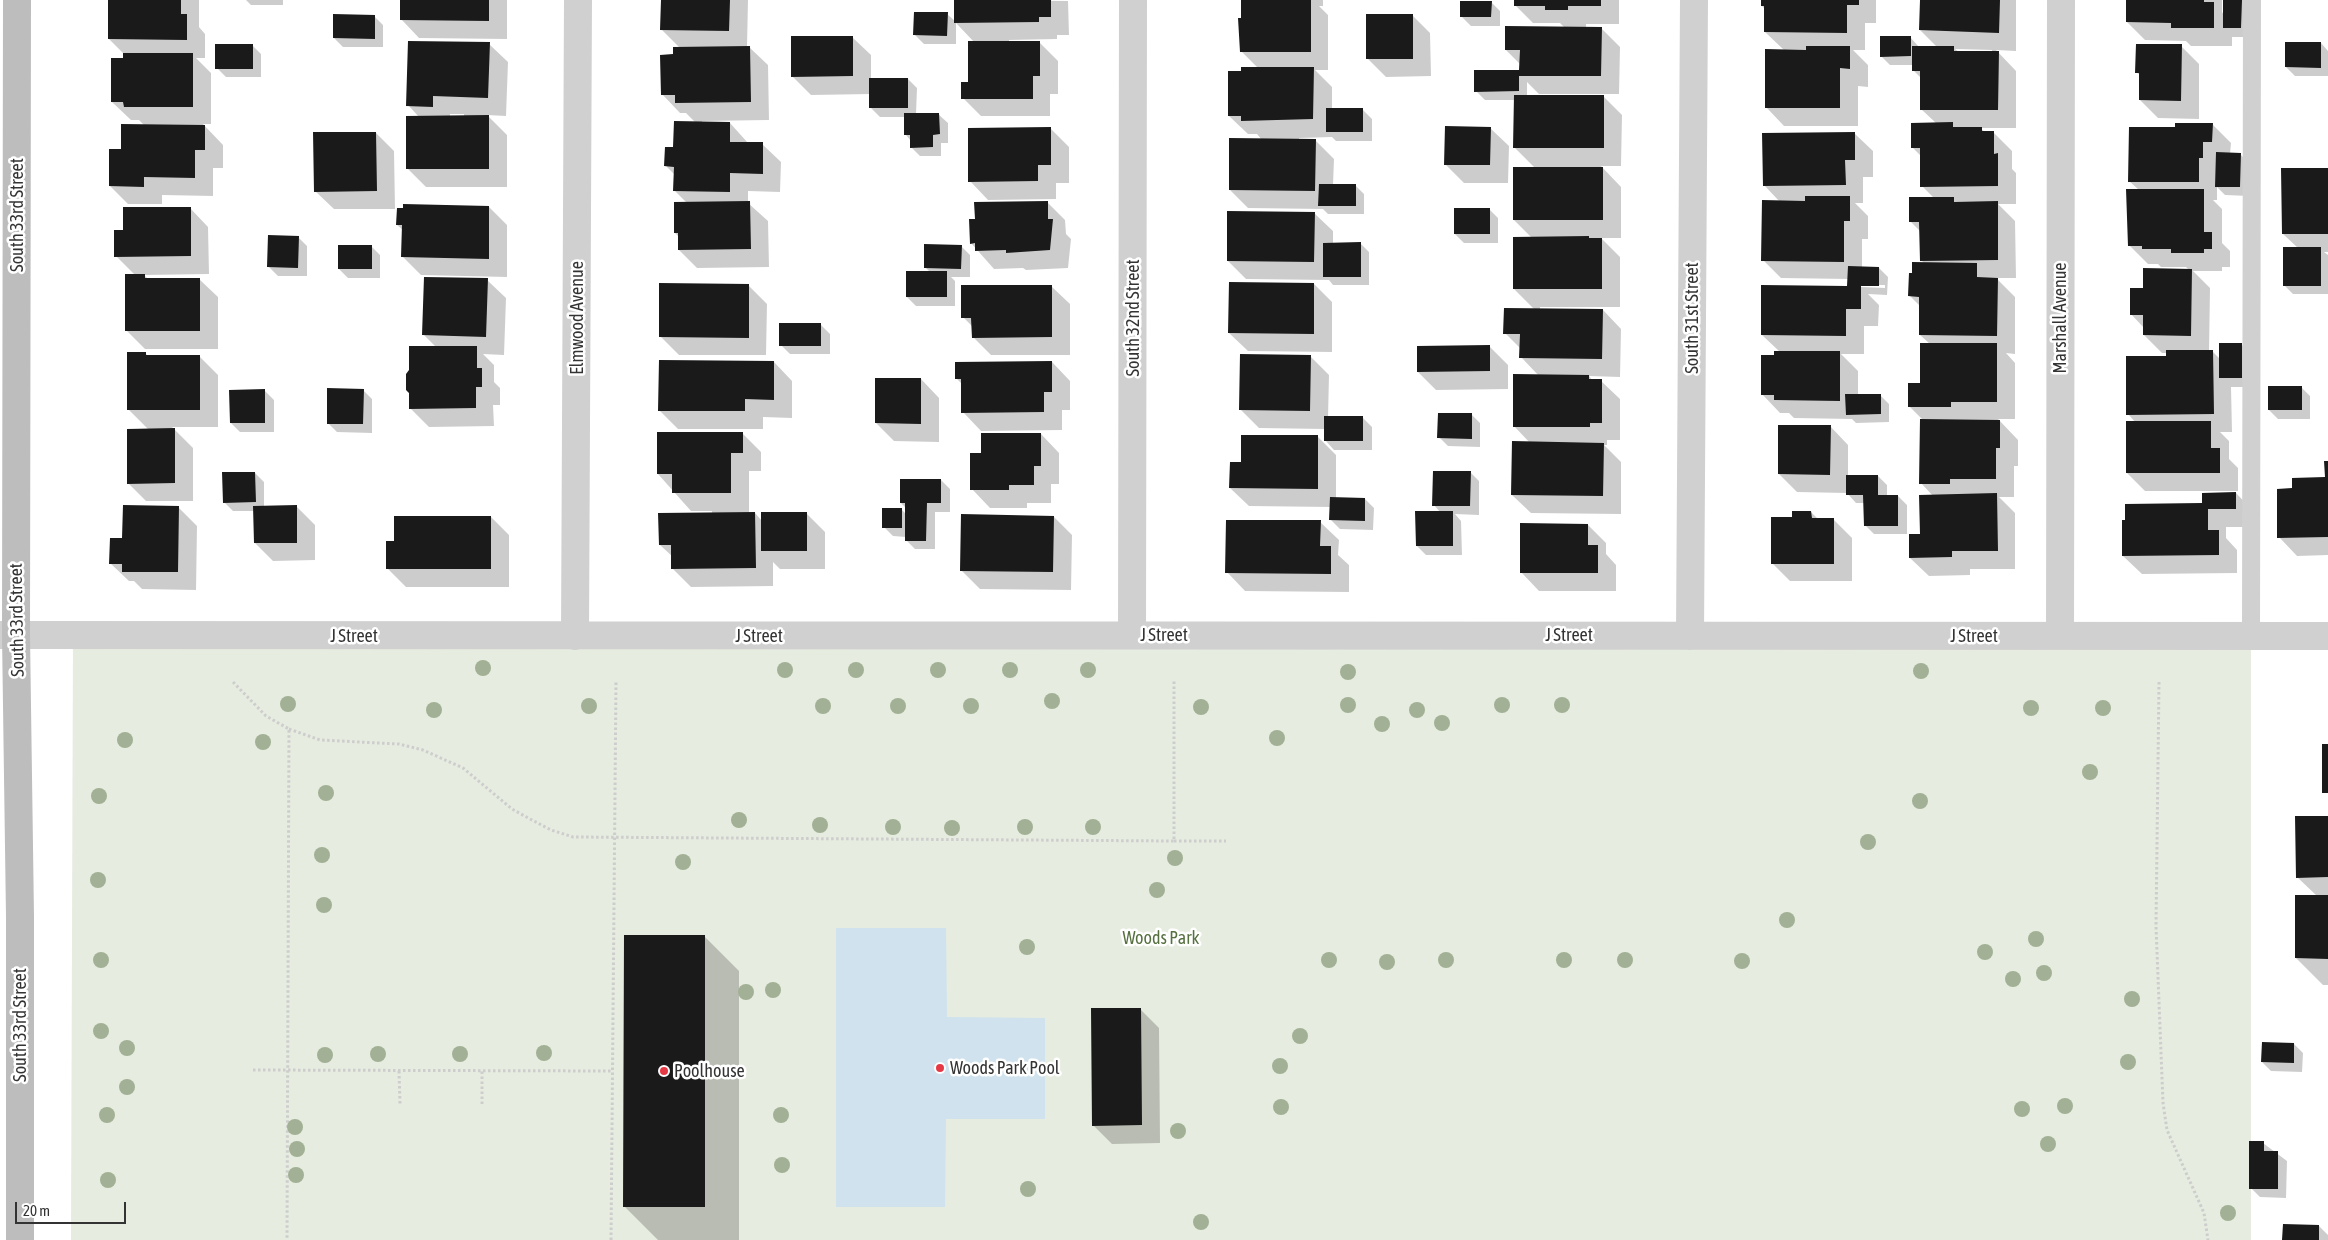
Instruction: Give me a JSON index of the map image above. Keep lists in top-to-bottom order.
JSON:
{
  "streets": {
    "main road": ["South 33rd Street"],
    "street": [
      "Elmwood Avenue",
      "South 32nd Street",
      "South 31st Street",
      "Marshall Avenue",
      "J Street"
    ]
  },
  "crossings": [
    ["South 33rd Street", "J Street"],
    ["Elmwood Avenue", "J Street"],
    ["South 32nd Street", "J Street"],
    ["South 31st Street", "J Street"],
    ["Marshall Avenue", "J Street"]
  ],
  "parks": ["Woods Park"],
  "places": ["Woods Park Pool", "Poolhouse"],
  "scale_bar": "20 m"
}
